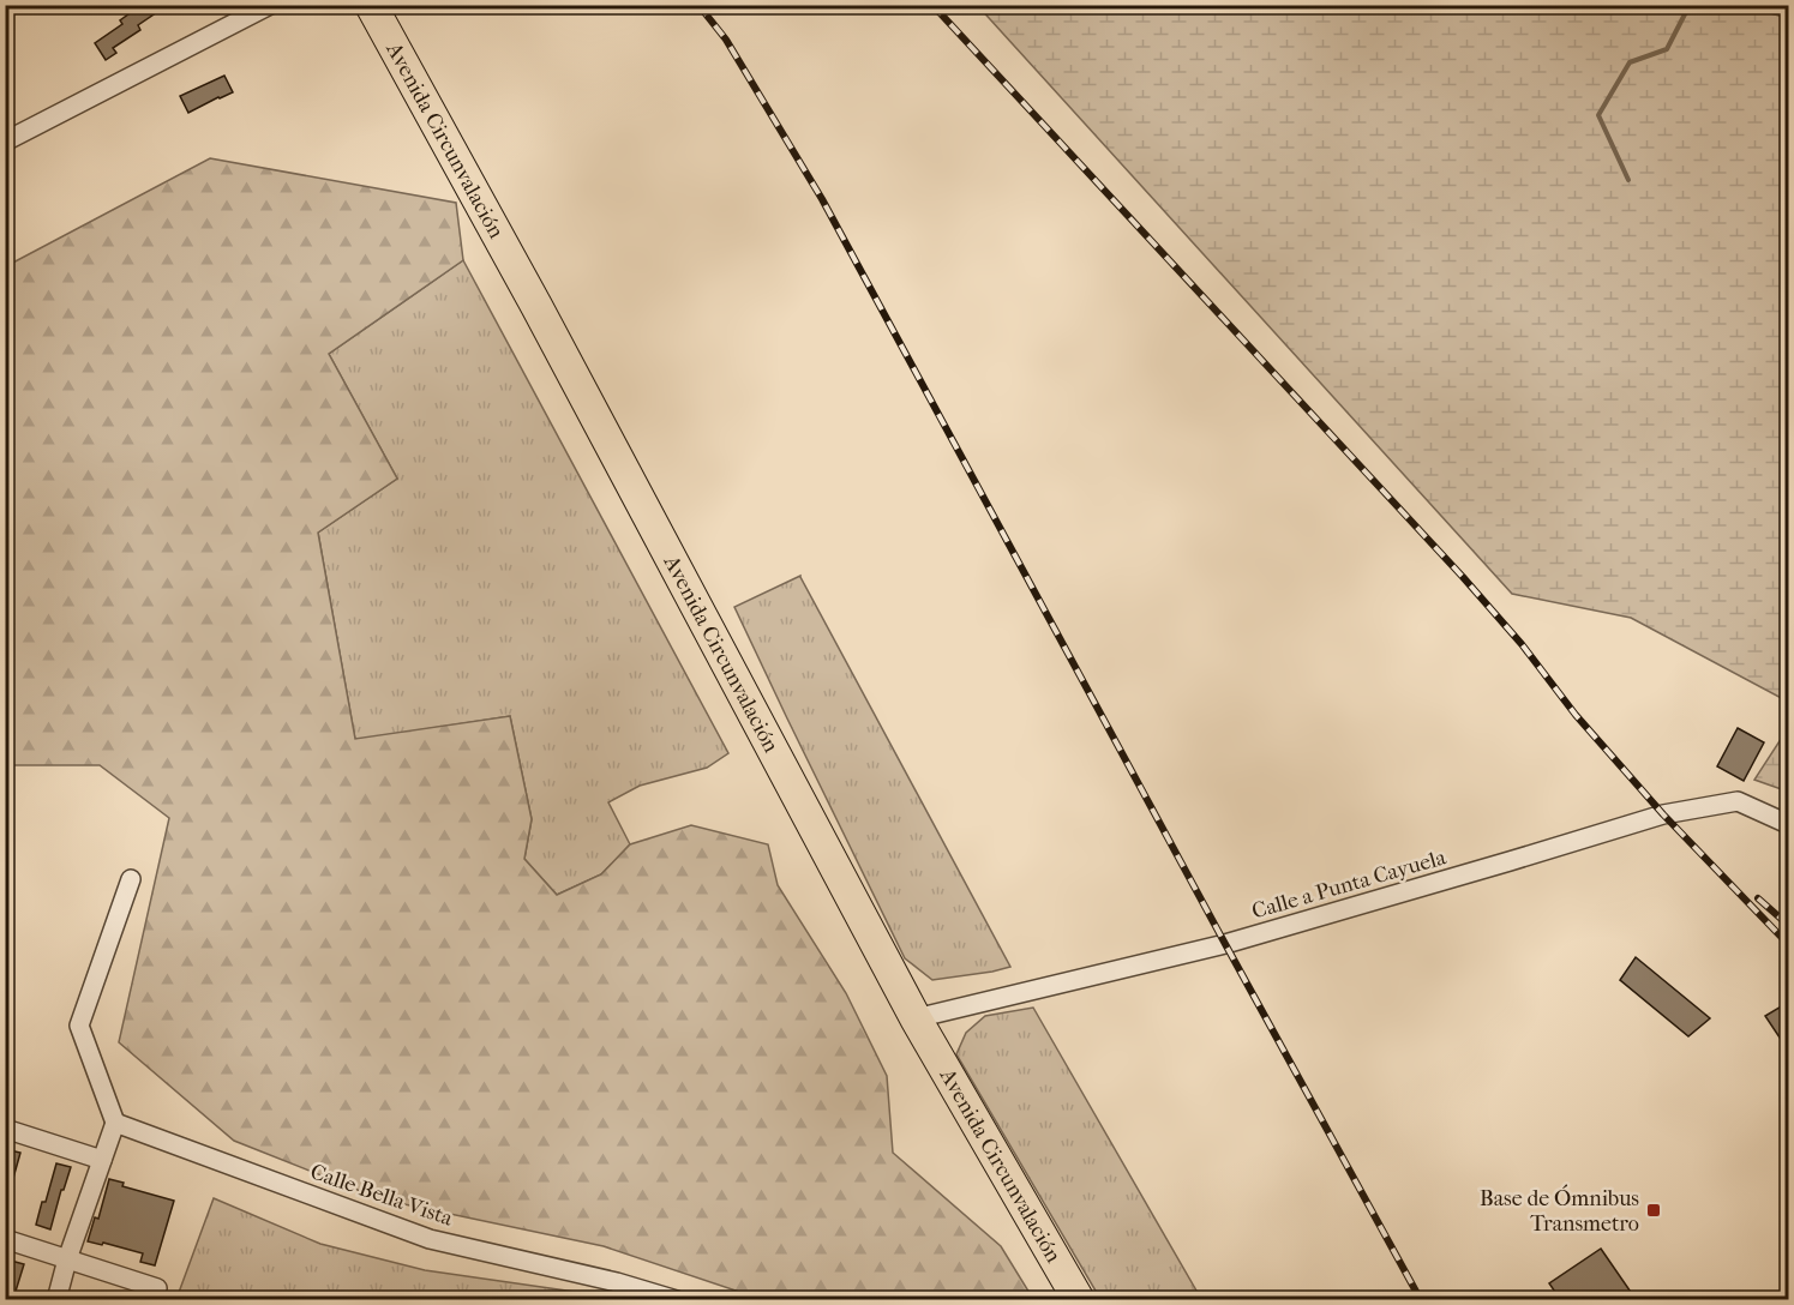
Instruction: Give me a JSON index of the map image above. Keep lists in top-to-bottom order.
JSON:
{
  "streets": {
    "highway": ["Avenida Circunvalación"],
    "street": ["Calle a Punta Cayuela", "Calle Bella Vista"]
  },
  "crossings": [
    ["Avenida Circunvalación", "Calle a Punta Cayuela"]
  ],
  "places": {
    "transit": ["Base de Ómnibus Transmetro"]
  }
}
